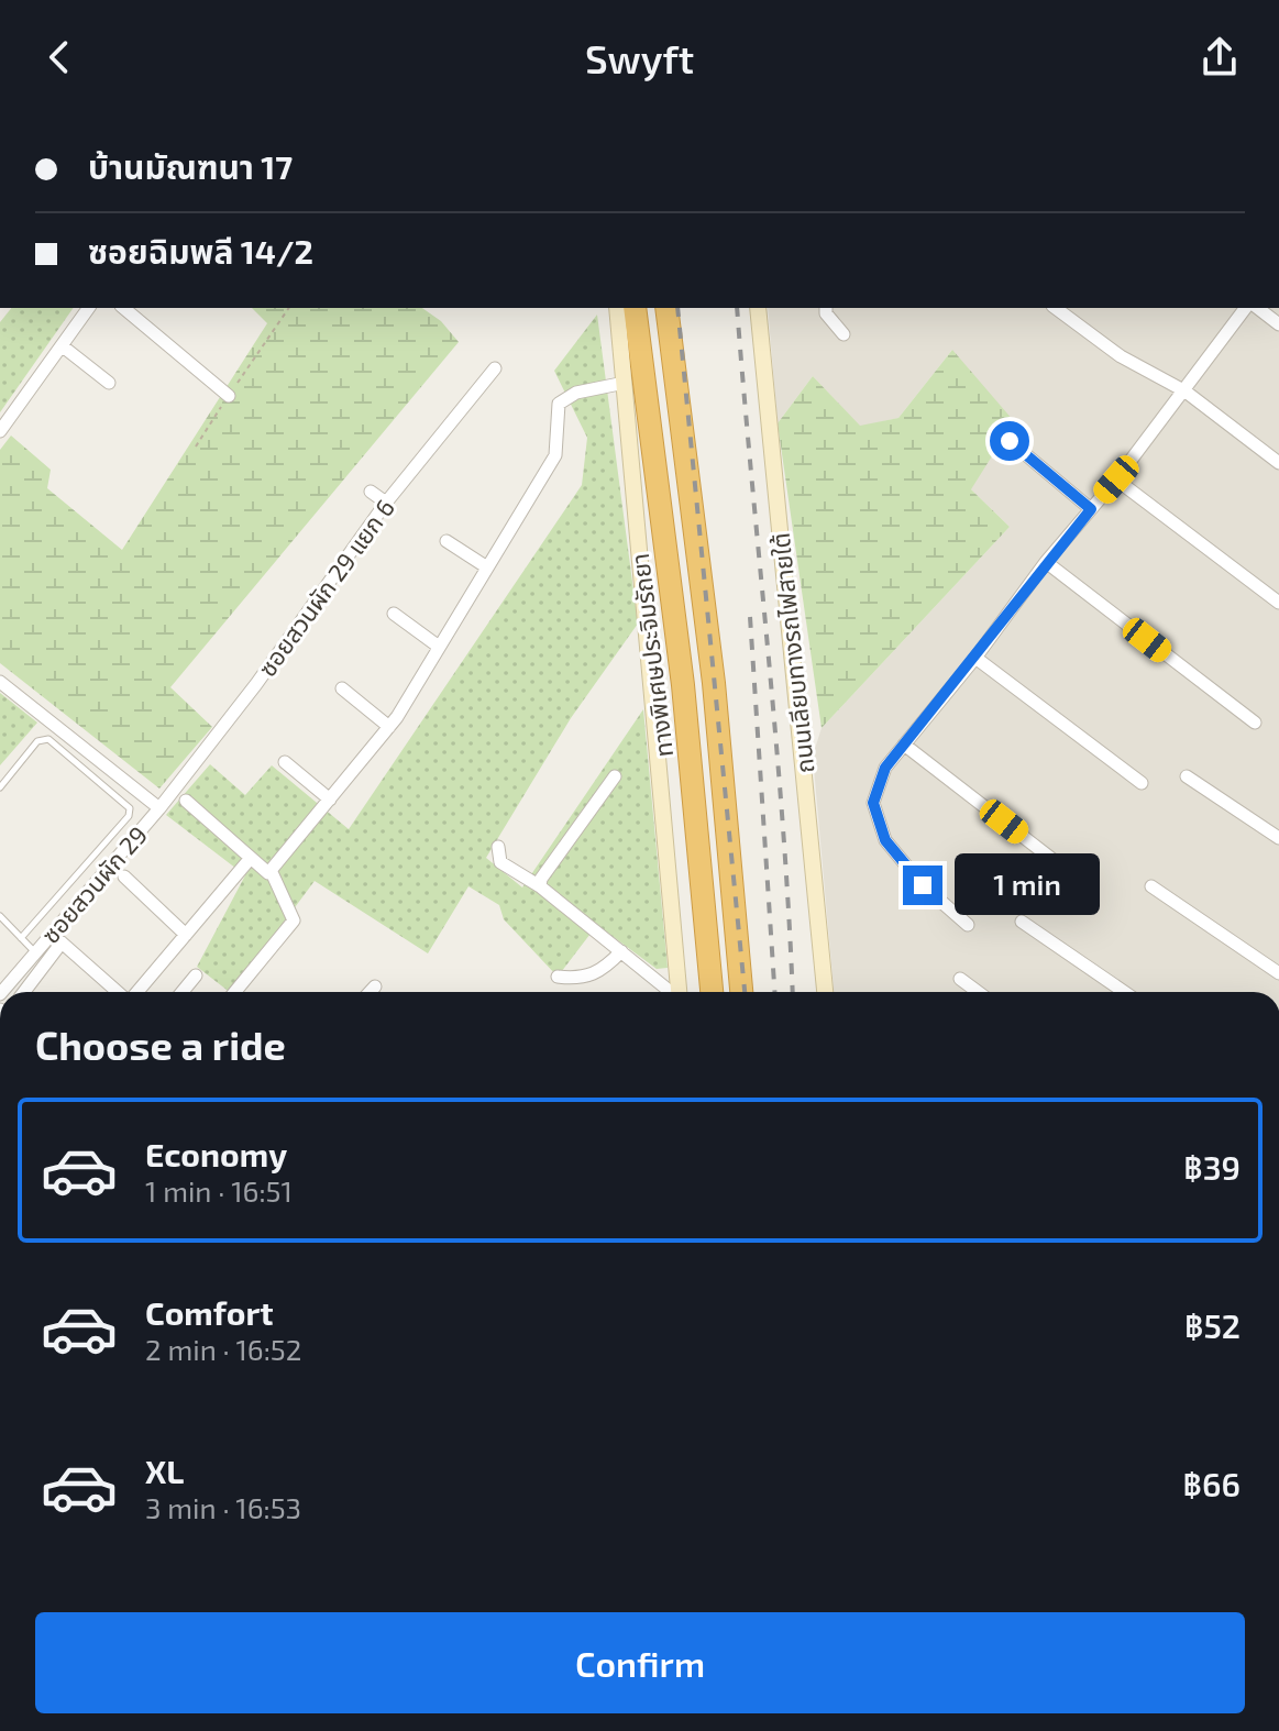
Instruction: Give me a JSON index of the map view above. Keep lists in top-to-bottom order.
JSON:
{
  "streets": {
    "highway": ["ทางพิเศษประจิมรัถยา"],
    "main road": ["ถนนเลียบทางรถไฟสายใต้"],
    "street": ["ซอยสวนผัก 29 แยก 6", "ซอยสวนผัก 29"]
  },
  "crossings": [
    ["ซอยสวนผัก 29 แยก 6", "ซอยสวนผัก 29"]
  ],
  "page": {
    "header": "Swyft",
    "banner": ["บ้านมัณฑนา 17", "ซอยฉิมพลี 14/2"],
    "bubble": "1 min",
    "heading": "Choose a ride",
    "list": [
      {
        "name": "Economy",
        "note": "1 min · 16:51",
        "value": "฿39"
      },
      {
        "name": "Comfort",
        "note": "2 min · 16:52",
        "value": "฿52"
      },
      {
        "name": "XL",
        "note": "3 min · 16:53",
        "value": "฿66"
      }
    ],
    "buttons": "Confirm"
  }
}
